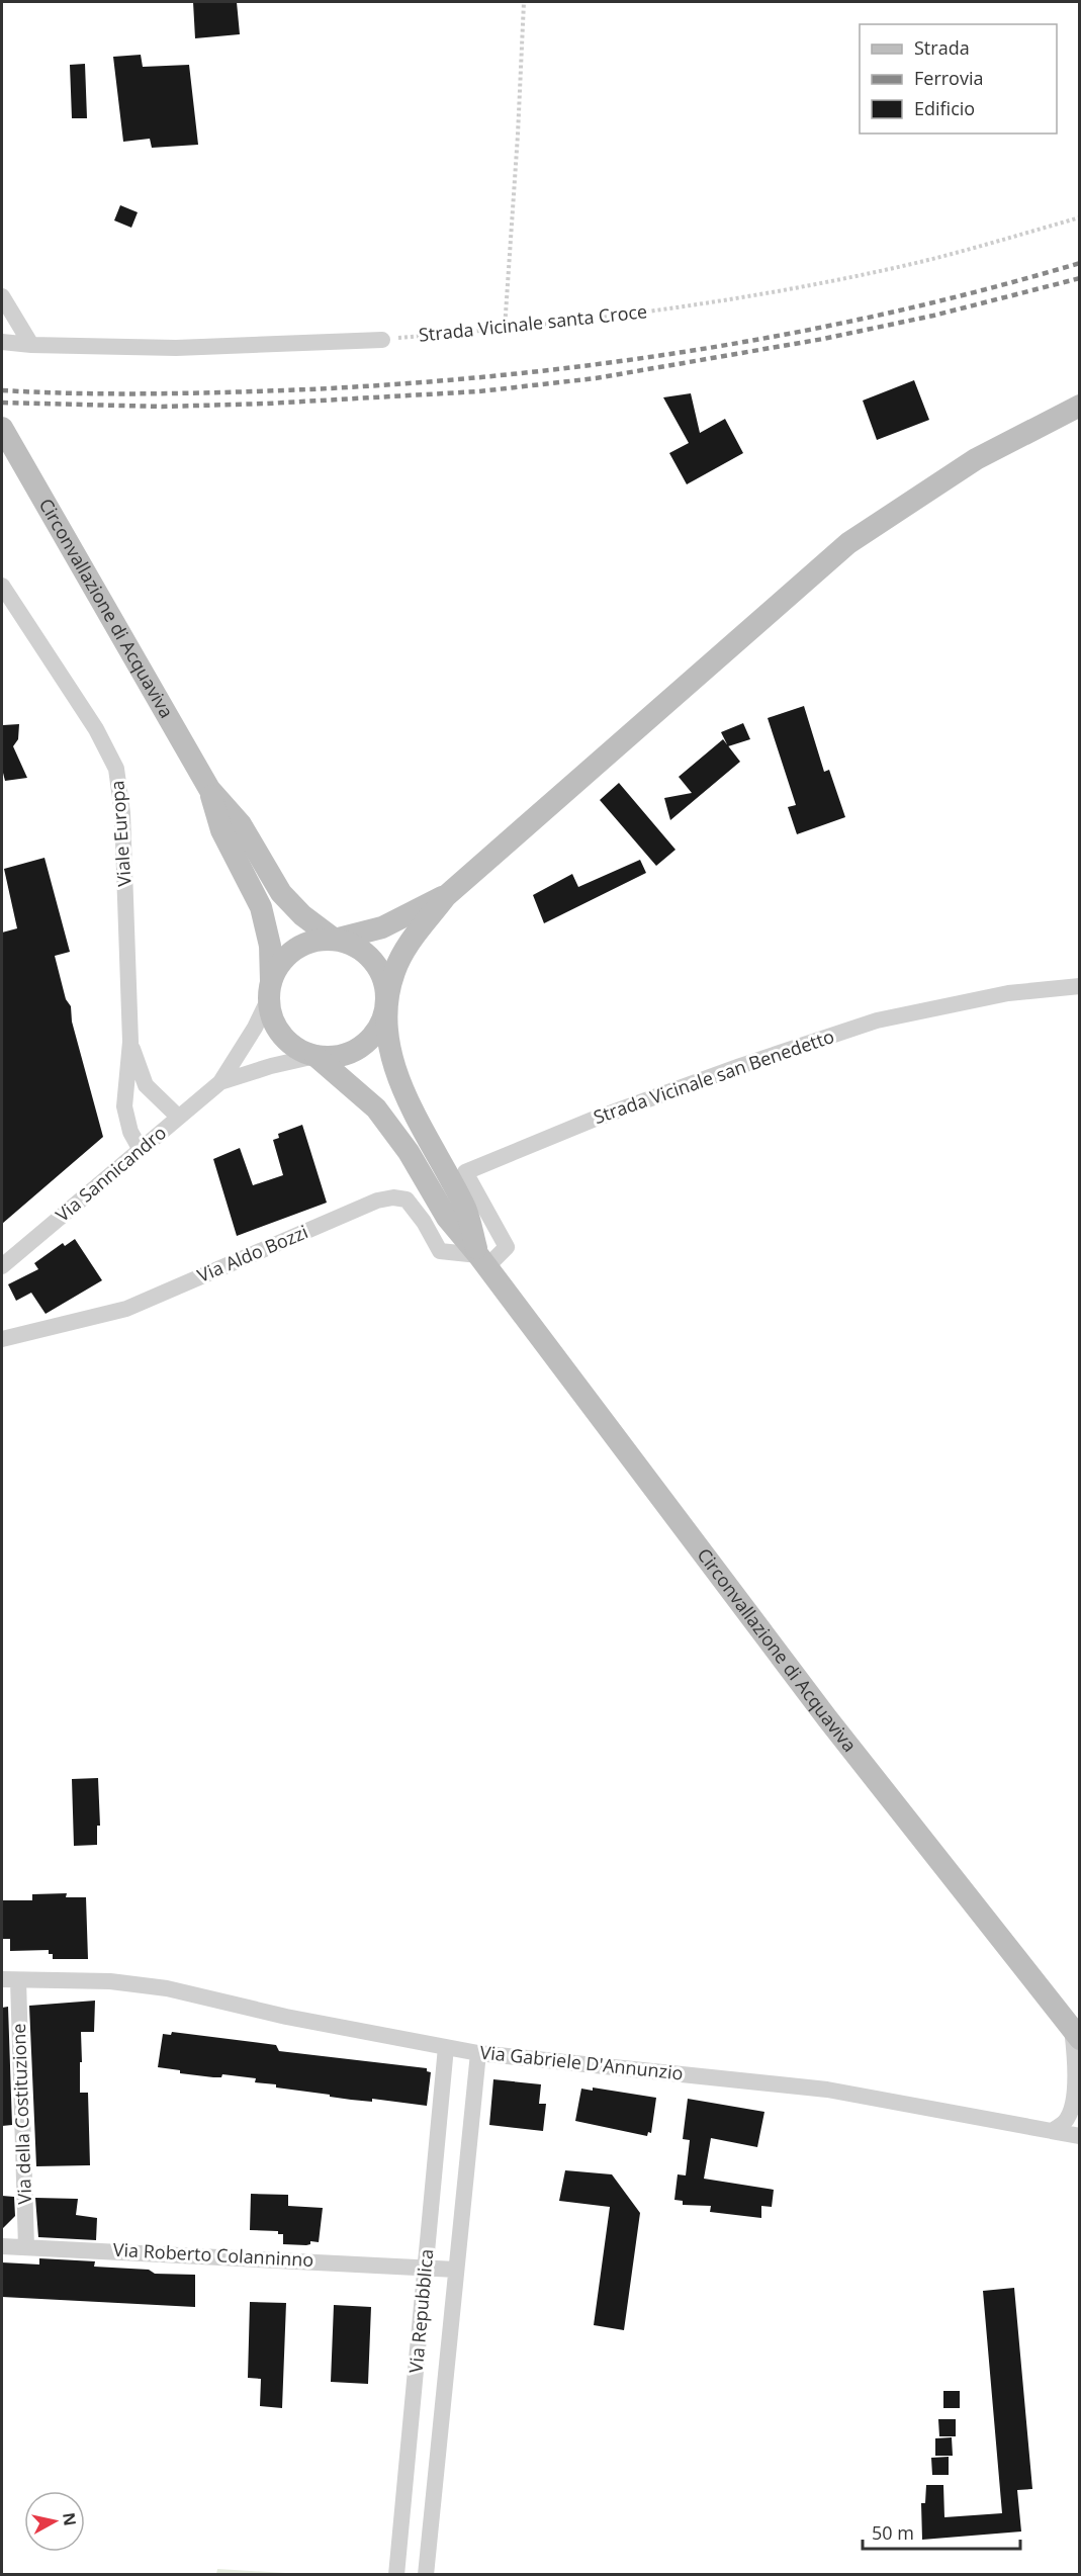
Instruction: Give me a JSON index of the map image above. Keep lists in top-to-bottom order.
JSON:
{
  "streets": {
    "main road": ["Circonvallazione di Acquaviva"],
    "street": [
      "Viale Europa",
      "Strada Vicinale san Benedetto",
      "Via Sannicandro",
      "Via Aldo Bozzi",
      "Via Gabriele D'Annunzio",
      "Via della Costituzione",
      "Via Roberto Colanninno",
      "Via Repubblica"
    ],
    "path": ["Strada Vicinale santa Croce"]
  },
  "crossings": [
    ["Circonvallazione di Acquaviva", "Strada Vicinale san Benedetto"],
    ["Circonvallazione di Acquaviva", "Via Aldo Bozzi"],
    ["Viale Europa", "Via Sannicandro"],
    ["Strada Vicinale san Benedetto", "Via Aldo Bozzi"],
    ["Via Gabriele D'Annunzio", "Via della Costituzione"],
    ["Via Gabriele D'Annunzio", "Via Repubblica"],
    ["Via della Costituzione", "Via Roberto Colanninno"],
    ["Via Roberto Colanninno", "Via Repubblica"]
  ],
  "legend": ["Strada", "Ferrovia", "Edificio"],
  "scale_bar": "50 m",
  "north": "right"
}
